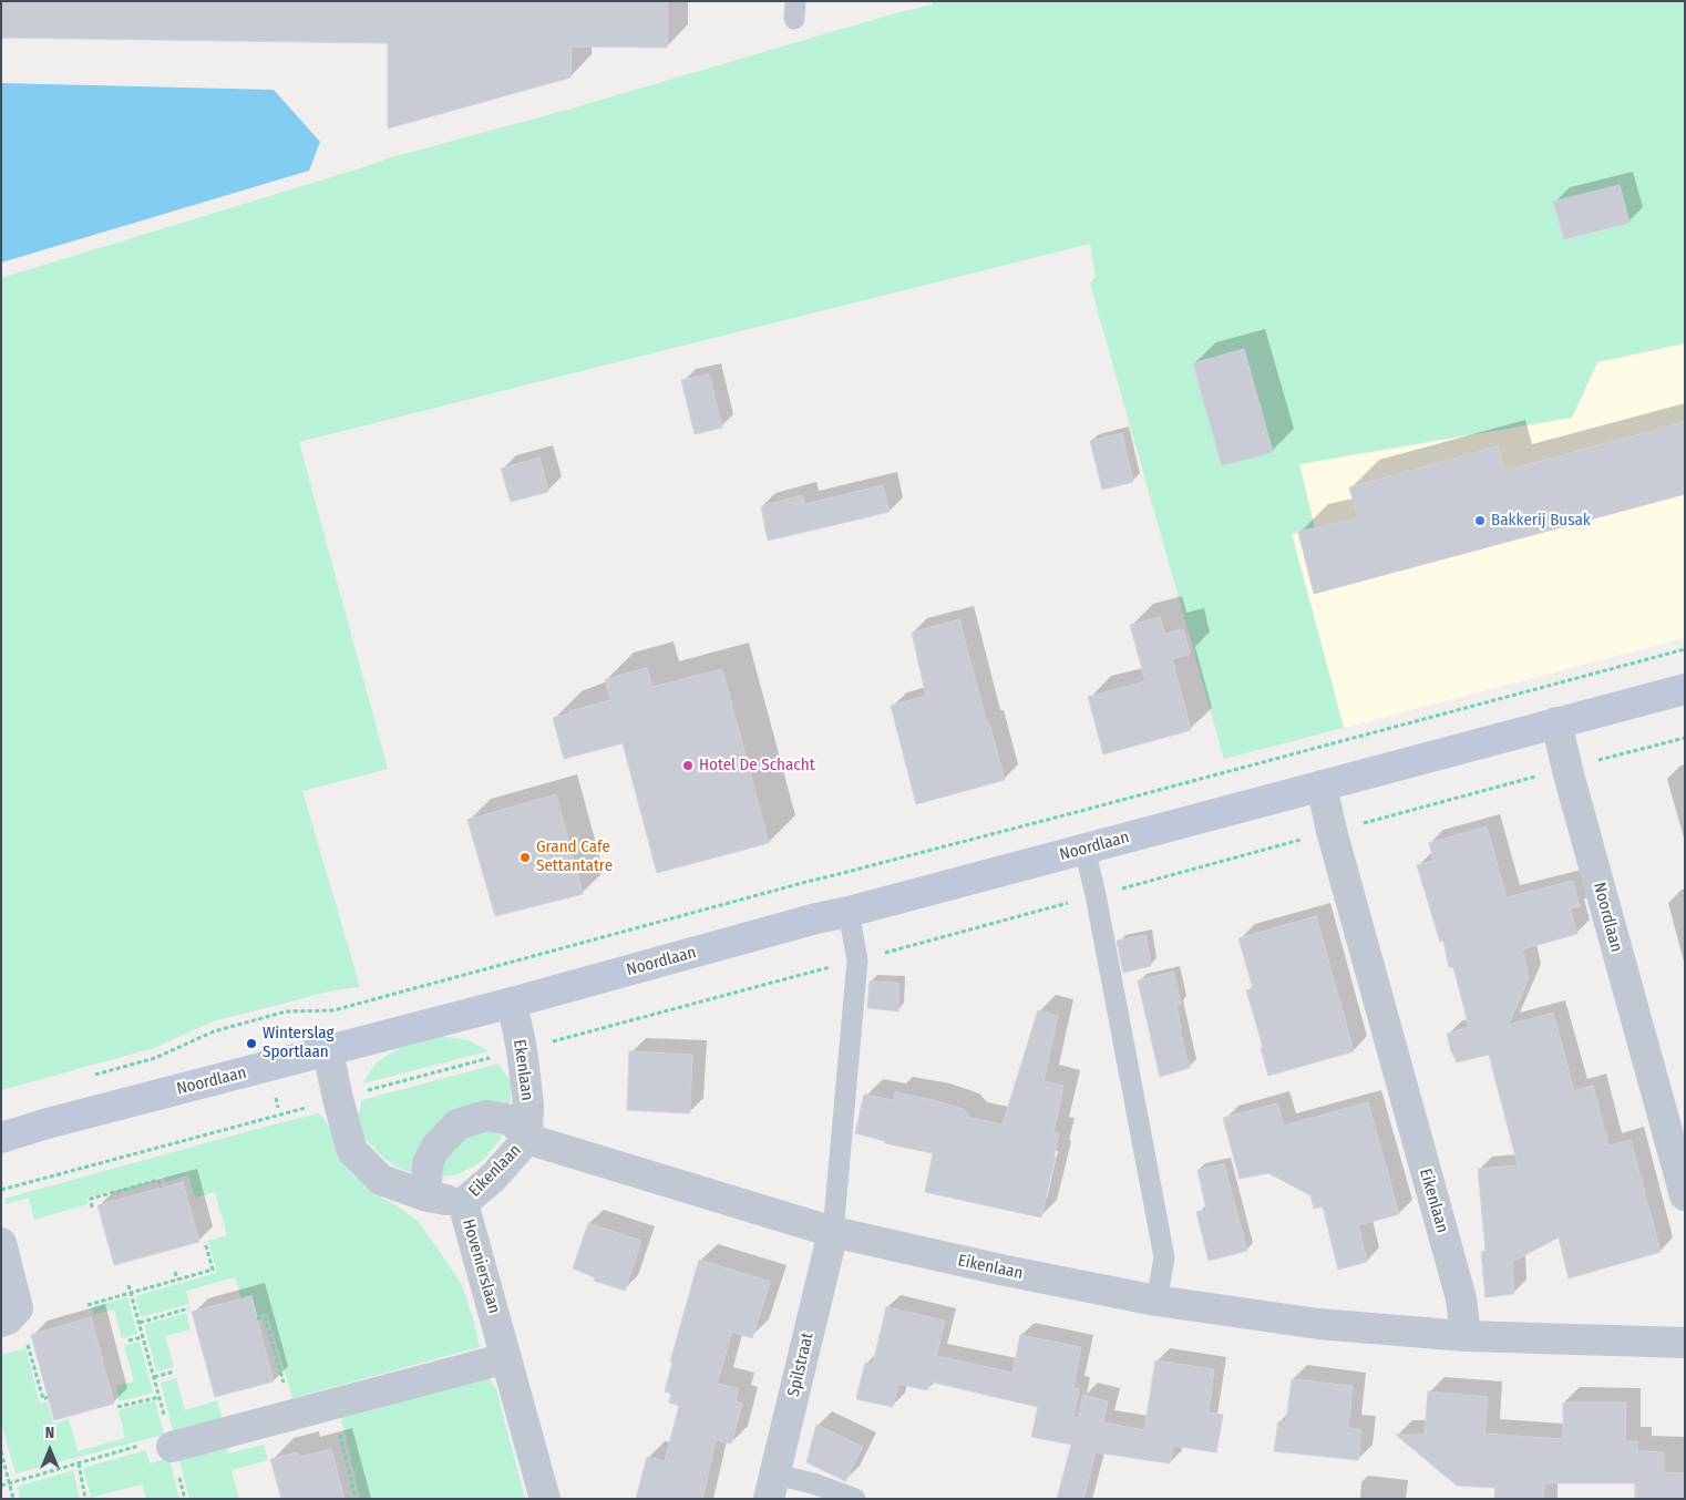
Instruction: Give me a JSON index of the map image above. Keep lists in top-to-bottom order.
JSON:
{
  "streets": {
    "street": [
      "Noordlaan",
      "Ekenlaan",
      "Eikenlaan",
      "Hovenierslaan",
      "Spilstraat"
    ]
  },
  "crossings": [
    ["Noordlaan", "Ekenlaan"],
    ["Noordlaan", "Hovenierslaan"],
    ["Ekenlaan", "Eikenlaan"],
    ["Eikenlaan", "Hovenierslaan"],
    ["Eikenlaan", "Spilstraat"]
  ],
  "places": [
    "Bakkerij Busak",
    "Hotel De Schacht",
    "Grand Cafe Settantatre",
    "Winterslag Sportlaan"
  ],
  "north": "top"
}
